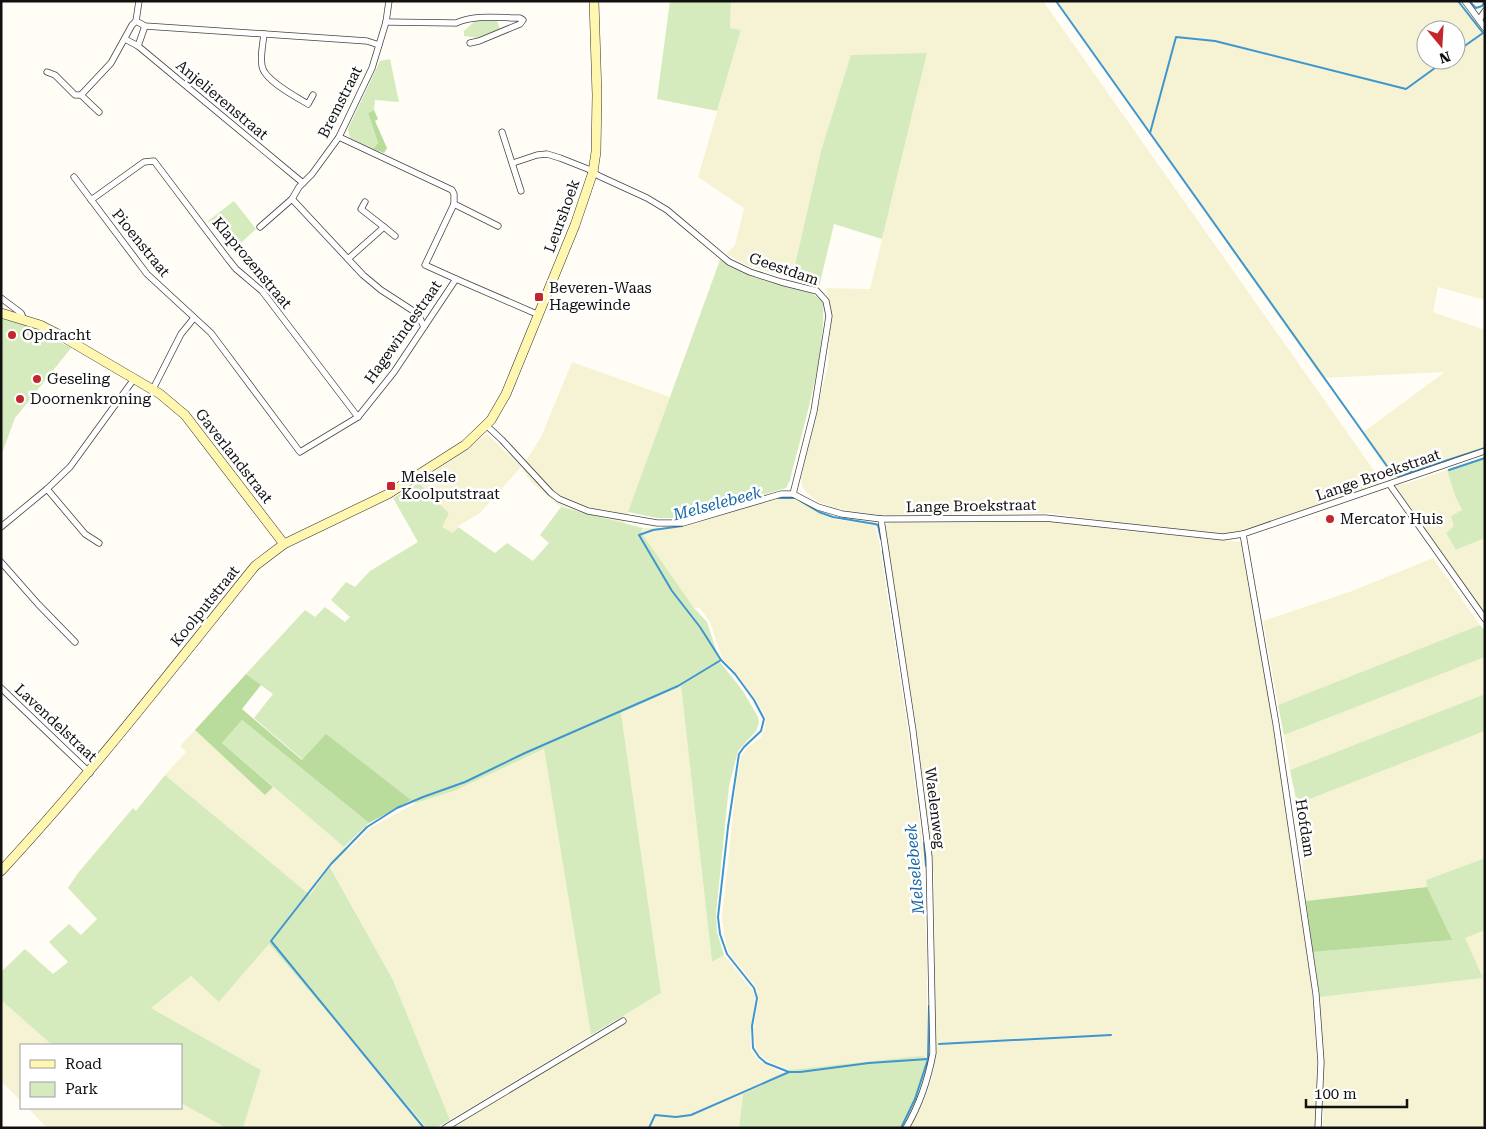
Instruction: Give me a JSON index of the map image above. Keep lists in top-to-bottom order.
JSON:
{
  "streets": {
    "street": [
      "Anjelierenstraat",
      "Bremstraat",
      "Leurshoek",
      "Pioenstraat",
      "Klaprozenstraat",
      "Geestdam",
      "Hagewindestraat",
      "Gaverlandstraat",
      "Lange Broekstraat",
      "Koolputstraat",
      "Lavendelstraat",
      "Waelenweg",
      "Hofdam"
    ]
  },
  "crossings": [
    ["Anjelierenstraat", "Bremstraat"],
    ["Leurshoek", "Geestdam"],
    ["Leurshoek", "Hagewindestraat"],
    ["Leurshoek", "Koolputstraat"],
    ["Pioenstraat", "Klaprozenstraat"],
    ["Pioenstraat", "Hagewindestraat"],
    ["Klaprozenstraat", "Hagewindestraat"],
    ["Geestdam", "Lange Broekstraat"],
    ["Gaverlandstraat", "Koolputstraat"],
    ["Lange Broekstraat", "Waelenweg"],
    ["Lange Broekstraat", "Hofdam"],
    ["Koolputstraat", "Lavendelstraat"]
  ],
  "water": ["Melselebeek"],
  "places": {
    "transit": ["Beveren-Waas Hagewinde", "Melsele Koolputstraat"],
    "other": [
      "Opdracht",
      "Geseling",
      "Doornenkroning",
      "Mercator Huis"
    ]
  },
  "legend": ["Road", "Park"],
  "scale_bar": "100 m",
  "north": "bottom"
}
